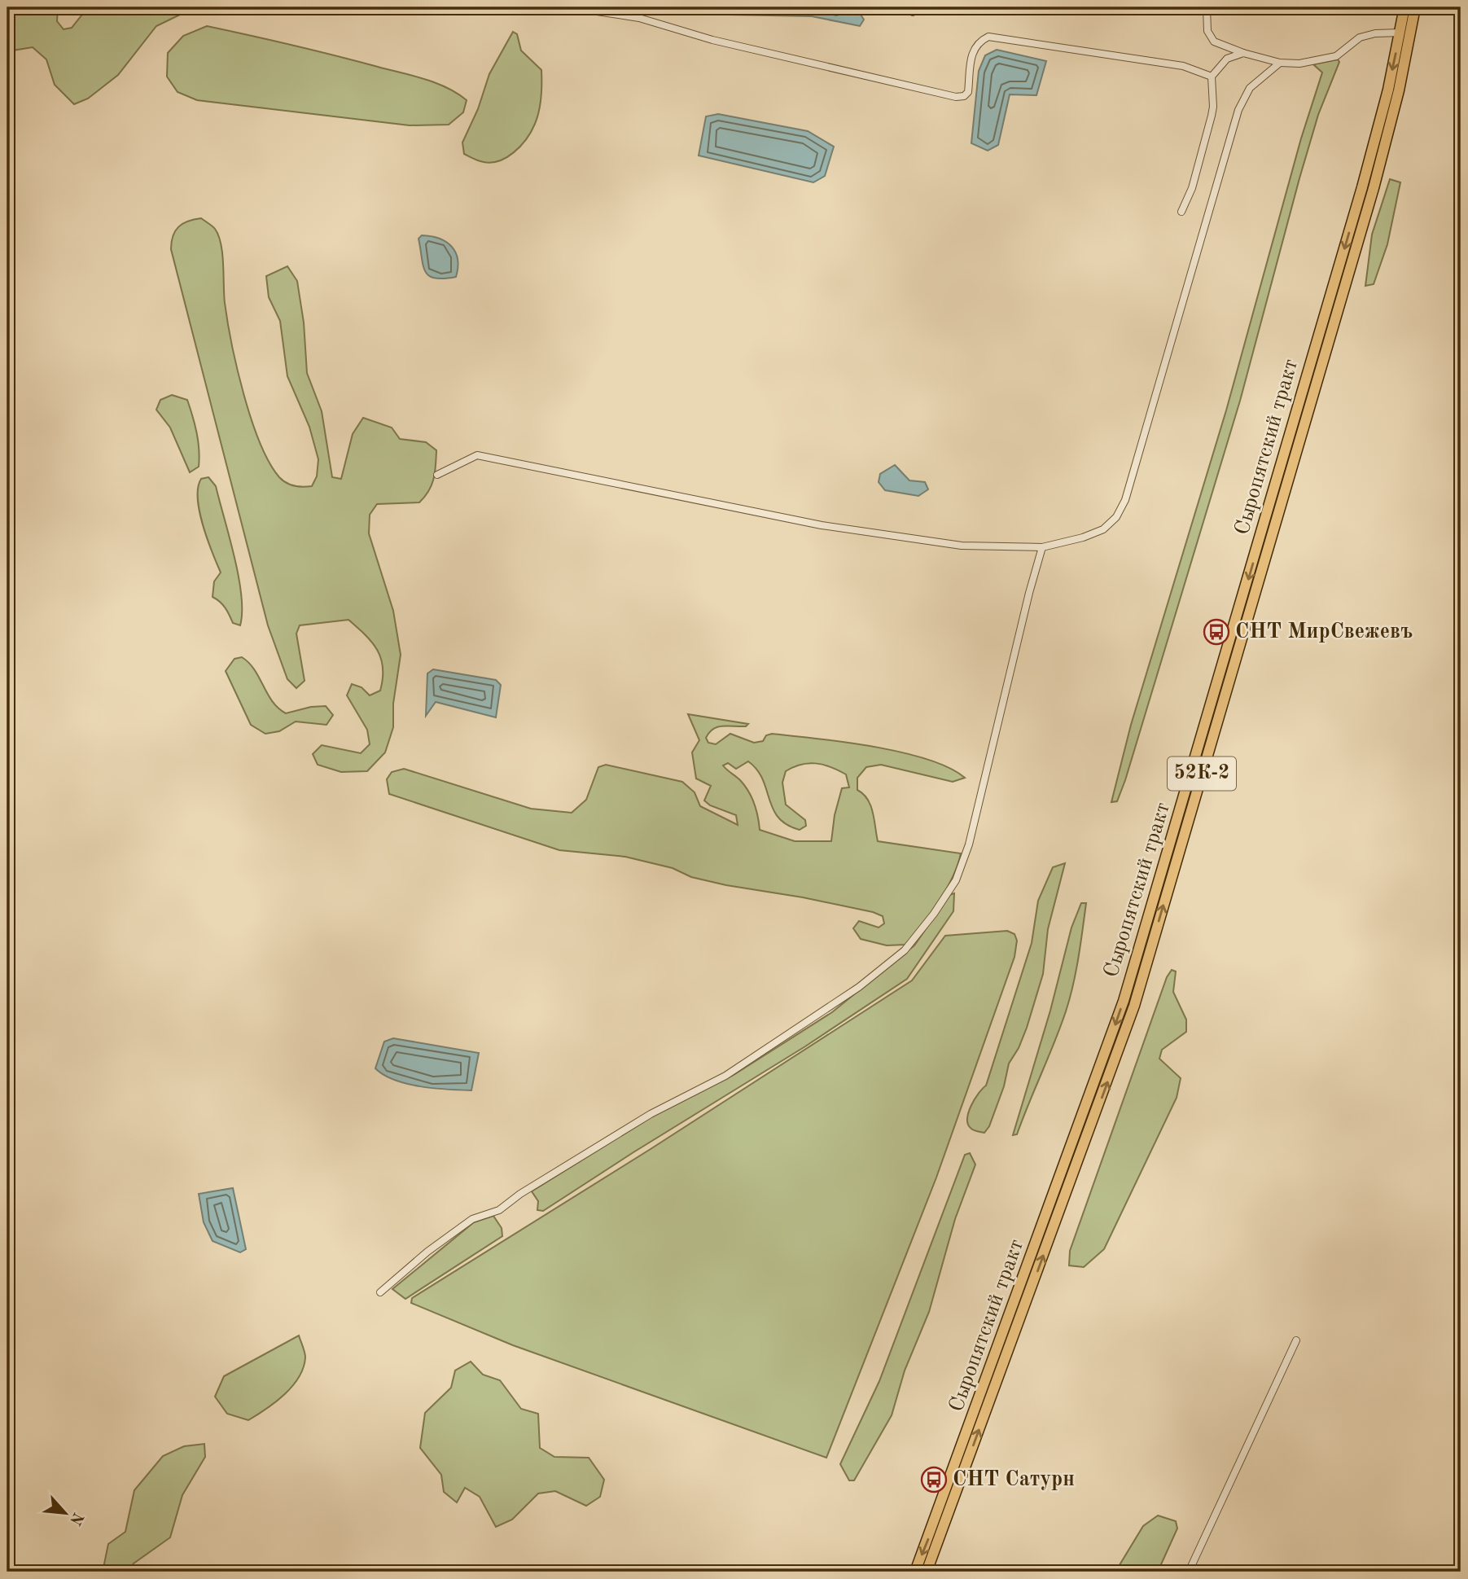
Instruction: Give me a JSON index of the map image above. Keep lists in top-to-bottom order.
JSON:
{
  "streets": {
    "main road": ["Сыропятский тракт", "52К-2"]
  },
  "places": {
    "bus stop": ["СНТ МирСвежевъ", "СНТ Сатурн"]
  },
  "north": "bottom right"
}
